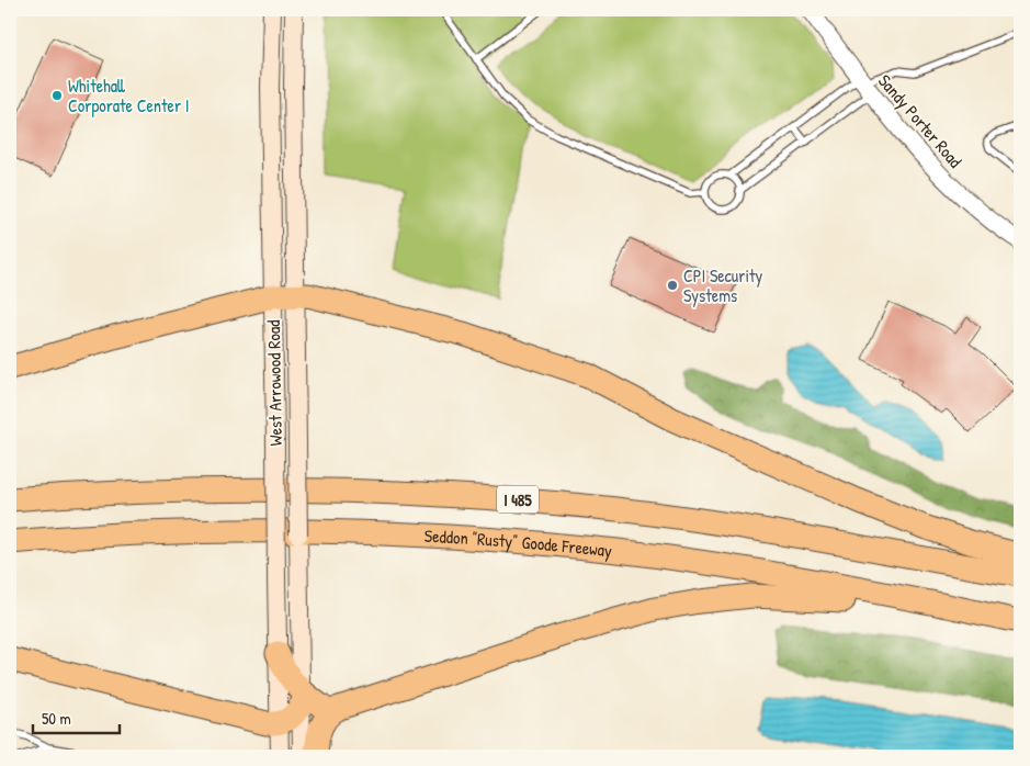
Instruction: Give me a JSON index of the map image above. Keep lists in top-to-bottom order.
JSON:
{
  "streets": {
    "highway": ["I 485", "Seddon \"Rusty\" Goode Freeway"],
    "main road": ["West Arrowood Road"],
    "street": ["Sandy Porter Road"]
  },
  "places": ["Whitehall Corporate Center I", "CPI Security Systems"],
  "scale_bar": "50 m"
}
